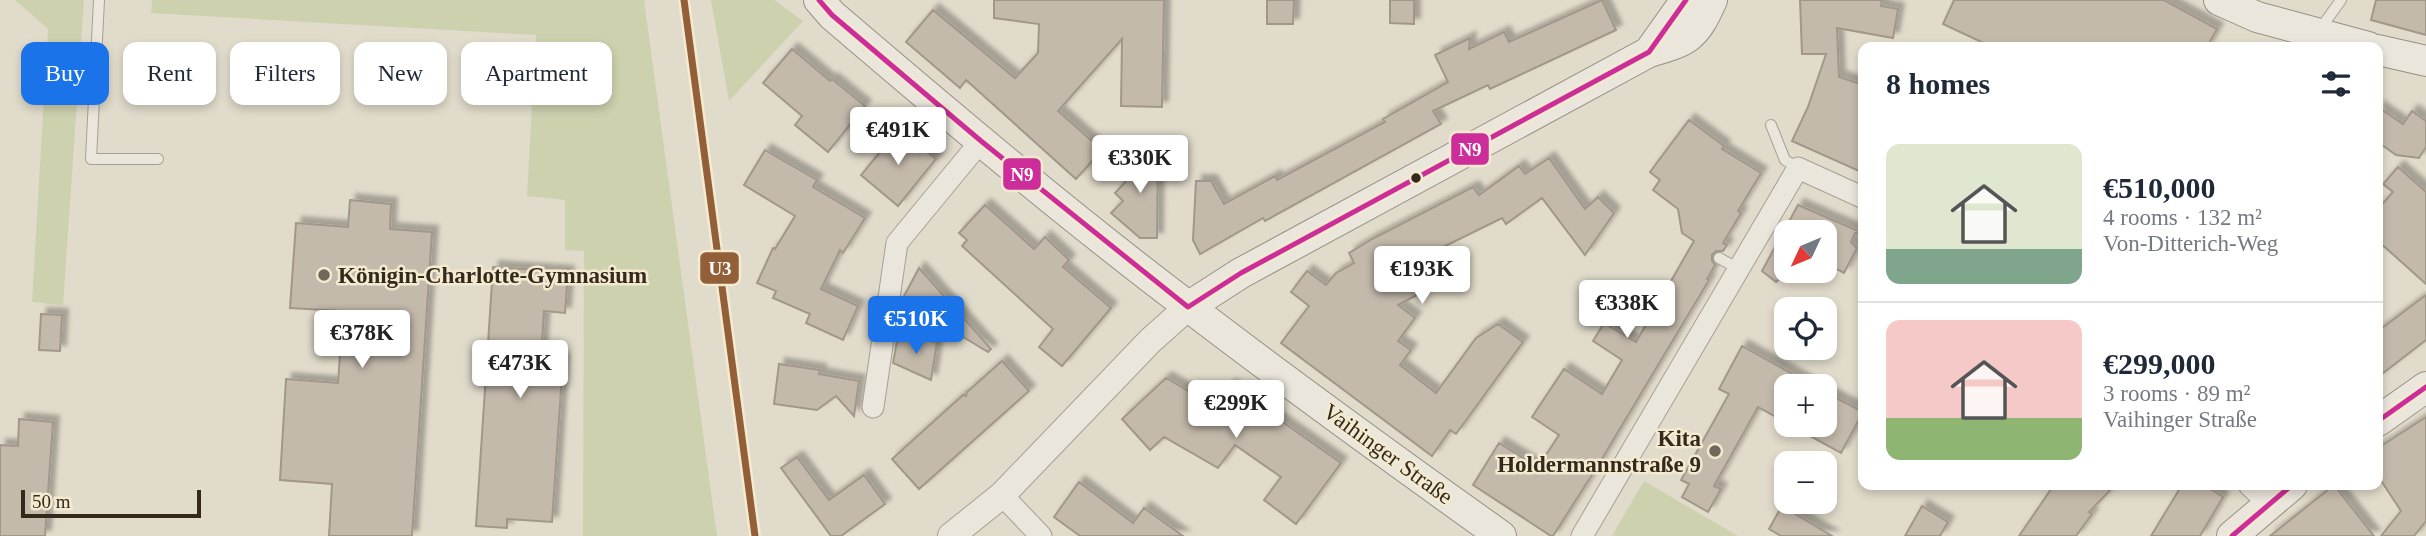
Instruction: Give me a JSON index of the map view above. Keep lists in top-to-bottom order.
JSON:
{
  "streets": {
    "main road": ["Vaihinger Straße"]
  },
  "places": ["Königin-Charlotte-Gymnasium", "Kita Holdermannstraße 9"],
  "lines": ["transit line U3", "transit line N9"],
  "scale_bar": "50 m",
  "north": "bottom left",
  "page": {
    "chip": [
      "Buy",
      "Rent",
      "Filters",
      "New",
      "Apartment"
    ],
    "heading": "8 homes",
    "price": [
      "€491K",
      "€330K",
      "€193K",
      "€338K",
      "€510K",
      "€378K",
      "€473K",
      "€299K"
    ],
    "list": [
      {
        "name": "€510,000",
        "note": "4 rooms · 132 m² · Von-Ditterich-Weg"
      },
      {
        "name": "€299,000",
        "note": "3 rooms · 89 m² · Vaihinger Straße"
      }
    ],
    "map_buttons": ["+", "−"],
    "scale": "50 m"
  }
}
